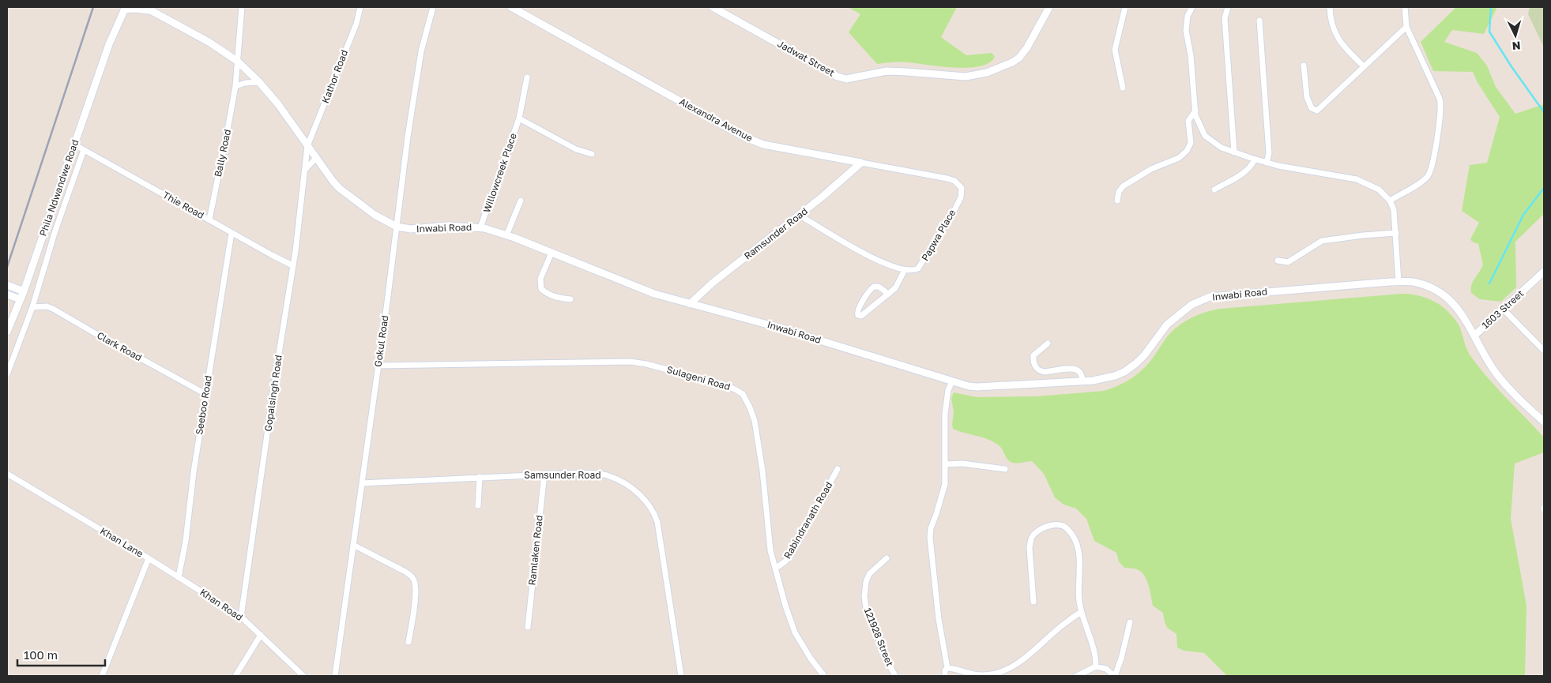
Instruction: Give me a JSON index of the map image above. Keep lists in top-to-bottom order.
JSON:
{
  "streets": {
    "street": [
      "Jadwat Street",
      "Kathor Road",
      "Alexandra Avenue",
      "Bally Road",
      "Willowcreek Place",
      "Phila Ndwandwe Road",
      "Thie Road",
      "Inwabi Road",
      "Ramsunder Road",
      "Papwa Place",
      "1603 Street",
      "Gokul Road",
      "Clark Road",
      "Sulageni Road",
      "Gopalsingh Road",
      "Seeboo Road",
      "Samsunder Road",
      "Rabindranath Road",
      "Khan Lane",
      "Ramlaken Road",
      "Khan Road",
      "121928 Street"
    ]
  },
  "crossings": [
    ["Kathor Road", "Inwabi Road"],
    ["Kathor Road", "Gopalsingh Road"],
    ["Alexandra Avenue", "Ramsunder Road"],
    ["Alexandra Avenue", "Papwa Place"],
    ["Bally Road", "Thie Road"],
    ["Bally Road", "Inwabi Road"],
    ["Willowcreek Place", "Inwabi Road"],
    ["Phila Ndwandwe Road", "Thie Road"],
    ["Phila Ndwandwe Road", "Inwabi Road"],
    ["Phila Ndwandwe Road", "Clark Road"],
    ["Thie Road", "Gopalsingh Road"],
    ["Thie Road", "Seeboo Road"],
    ["Inwabi Road", "Ramsunder Road"],
    ["Inwabi Road", "1603 Street"],
    ["Inwabi Road", "Gokul Road"],
    ["Inwabi Road", "Gopalsingh Road"],
    ["Gokul Road", "Sulageni Road"],
    ["Gokul Road", "Samsunder Road"],
    ["Clark Road", "Seeboo Road"],
    ["Sulageni Road", "Rabindranath Road"],
    ["Gopalsingh Road", "Khan Road"],
    ["Seeboo Road", "Khan Road"],
    ["Samsunder Road", "Ramlaken Road"],
    ["Khan Lane", "Khan Road"]
  ],
  "scale_bar": "100 m",
  "north": "bottom"
}
